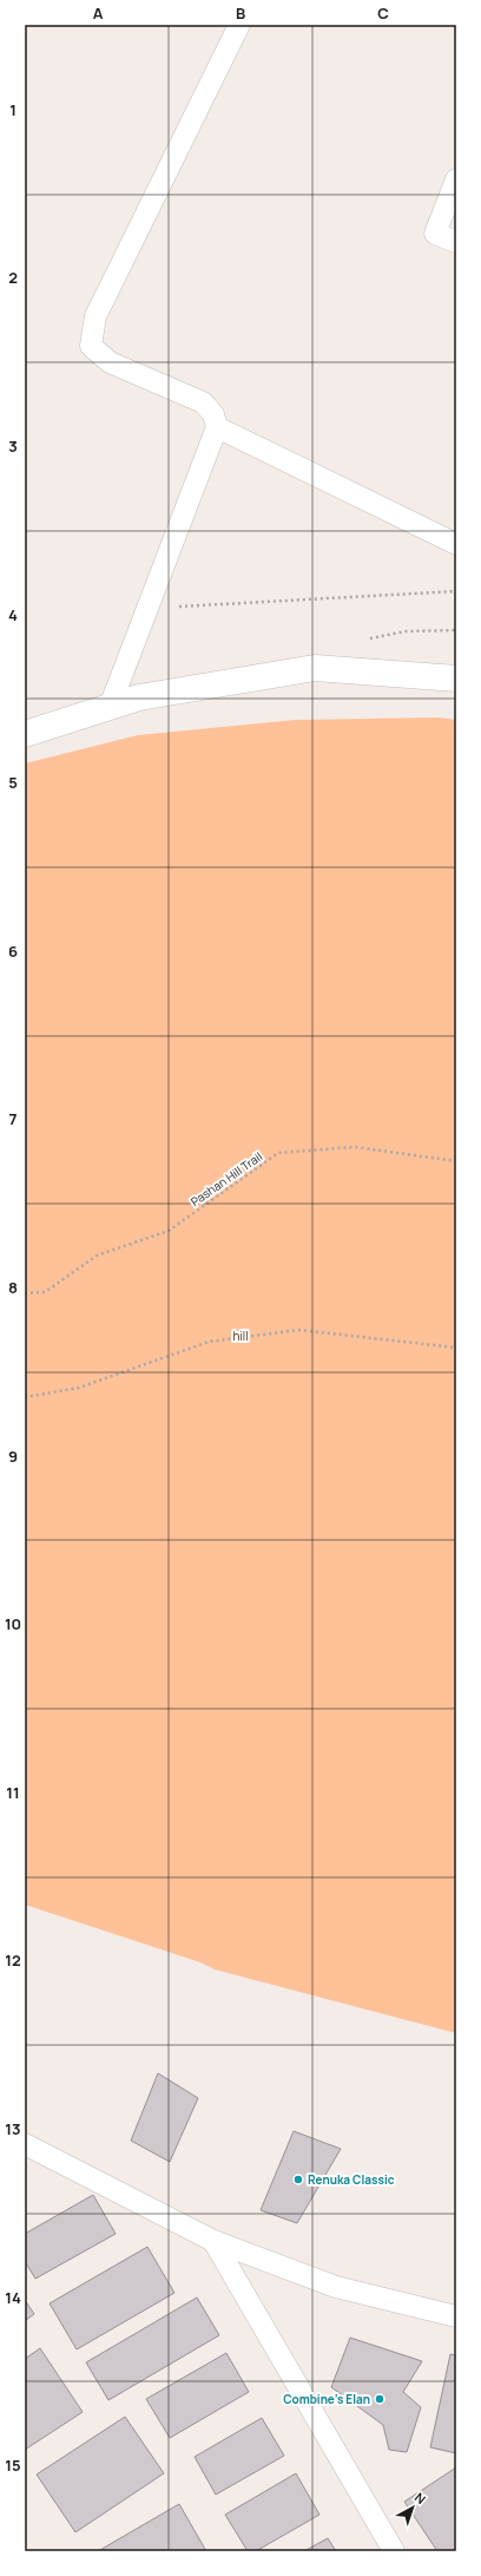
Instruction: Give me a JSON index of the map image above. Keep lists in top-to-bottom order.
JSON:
{
  "streets": {
    "path": ["Pashan Hill Trail"]
  },
  "parks": ["hill"],
  "places": ["Renuka Classic", "Combine's Elan"],
  "north": "top right",
  "grid": {
    "columns": ["A", "B", "C"],
    "rows": [
      "1",
      "2",
      "3",
      "4",
      "5",
      "6",
      "7",
      "8",
      "9",
      "10",
      "11",
      "12",
      "13",
      "14",
      "15"
    ]
  }
}
